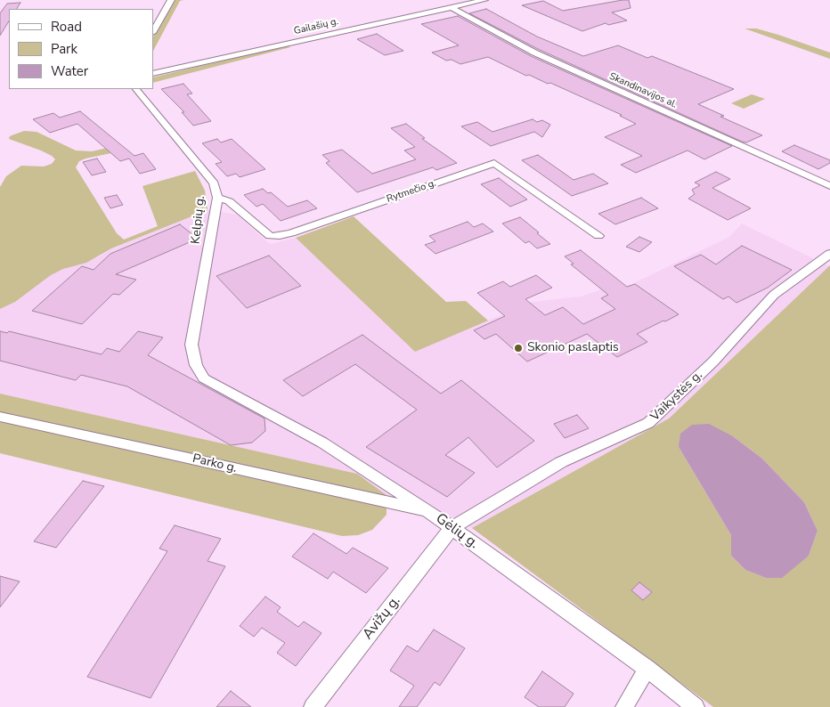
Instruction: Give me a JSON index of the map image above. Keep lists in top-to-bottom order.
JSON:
{
  "streets": {
    "street": [
      "Gailašių g.",
      "Skandinavijos al.",
      "Rytmečio g.",
      "Kelpių g.",
      "Vaikystės g.",
      "Parko g.",
      "Gėlių g.",
      "Avižų g."
    ]
  },
  "crossings": [
    ["Gailašių g.", "Skandinavijos al."],
    ["Rytmečio g.", "Kelpių g."],
    ["Kelpių g.", "Gėlių g."],
    ["Vaikystės g.", "Gėlių g."],
    ["Vaikystės g.", "Avižų g."],
    ["Parko g.", "Gėlių g."],
    ["Gėlių g.", "Avižų g."]
  ],
  "places": ["Skonio paslaptis"],
  "legend": ["Road", "Park", "Water"]
}
